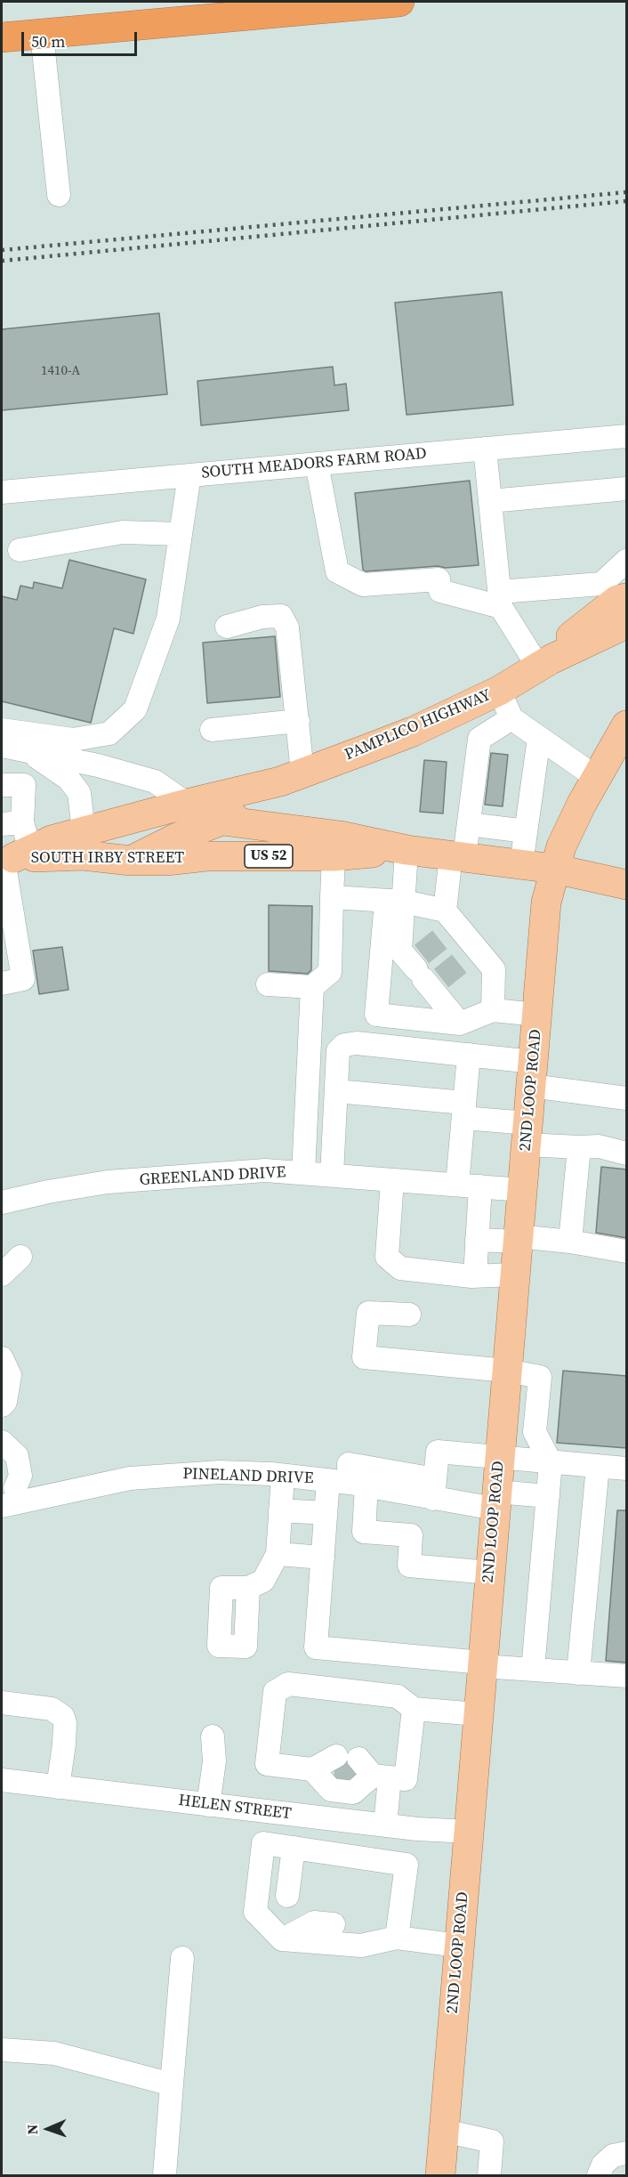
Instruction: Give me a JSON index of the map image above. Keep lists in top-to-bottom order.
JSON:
{
  "streets": {
    "main road": [
      "PAMPLICO HIGHWAY",
      "US 52",
      "SOUTH IRBY STREET",
      "2ND LOOP ROAD"
    ],
    "street": [
      "SOUTH MEADORS FARM ROAD",
      "GREENLAND DRIVE",
      "PINELAND DRIVE",
      "HELEN STREET"
    ]
  },
  "crossings": [
    ["PAMPLICO HIGHWAY", "SOUTH IRBY STREET"],
    ["SOUTH IRBY STREET", "2ND LOOP ROAD"],
    ["2ND LOOP ROAD", "GREENLAND DRIVE"],
    ["2ND LOOP ROAD", "HELEN STREET"]
  ],
  "house_numbers": ["1410-A"],
  "scale_bar": "50 m",
  "north": "left"
}
